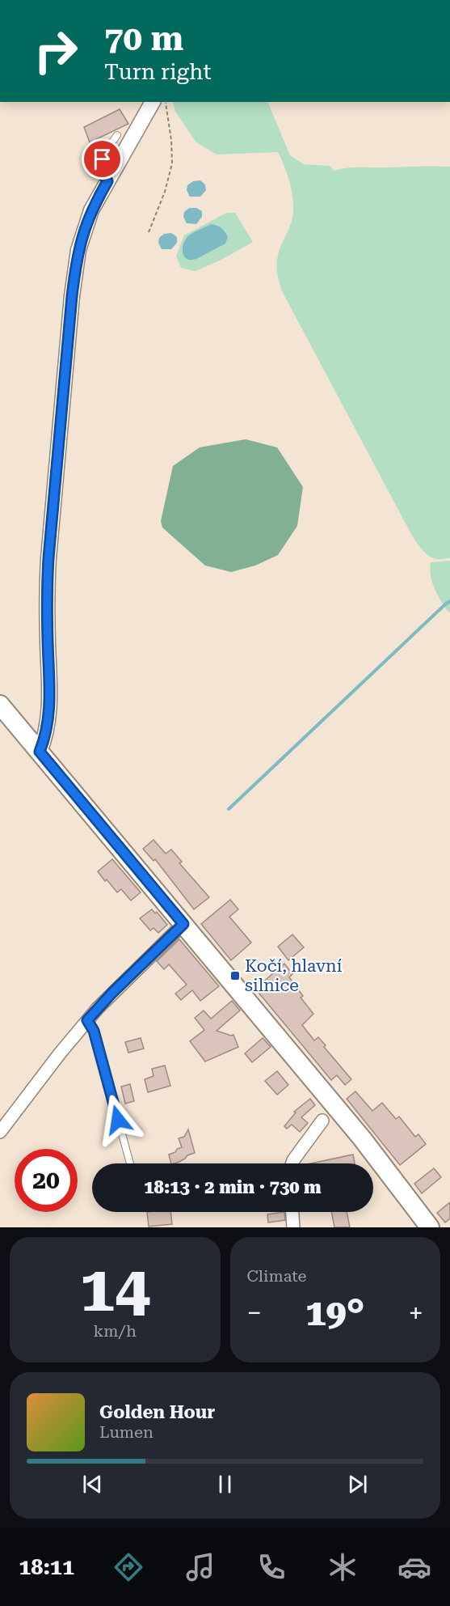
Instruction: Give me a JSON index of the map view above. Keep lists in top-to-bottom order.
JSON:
{
  "places": {
    "transit": ["Kočí, hlavní silnice"]
  },
  "page": {
    "turn": ["70 m", "Turn right"],
    "limit": "20",
    "trip": "18:13 · 2 min · 730 m",
    "tile": [
      ["14", "km/h"],
      "Climate"
    ],
    "heat": ["−", "19°", "+"],
    "song": ["Golden Hour", "Lumen"],
    "tabs": "18:11"
  }
}
